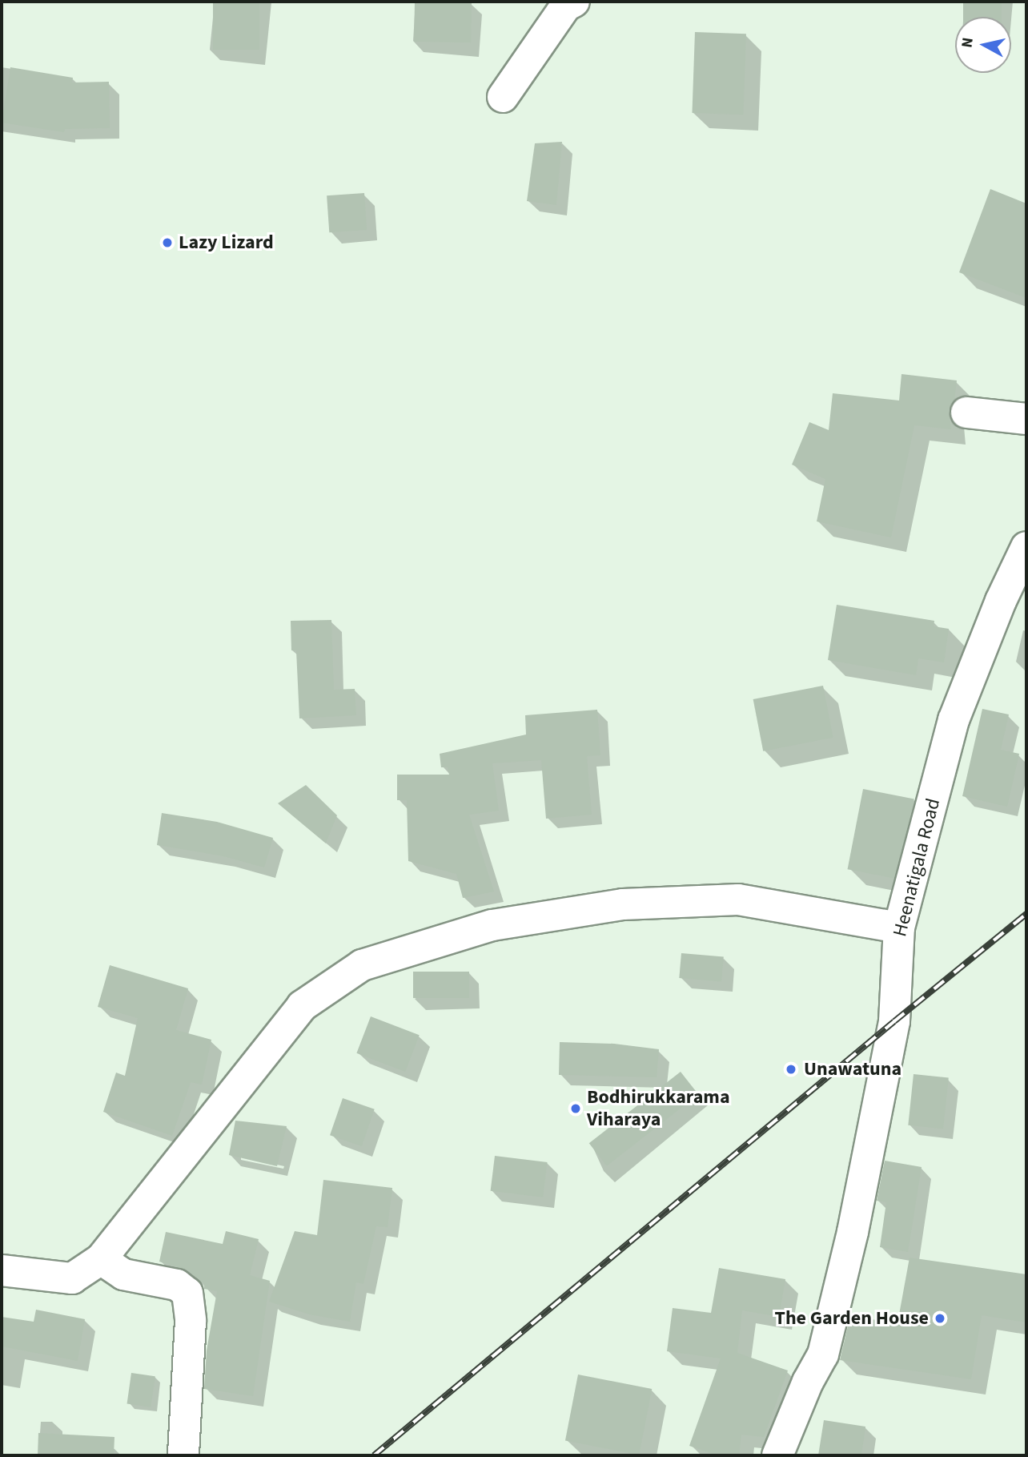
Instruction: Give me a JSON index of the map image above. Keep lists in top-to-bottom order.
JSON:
{
  "streets": {
    "street": ["Heenatigala Road"]
  },
  "places": [
    "Lazy Lizard",
    "Unawatuna",
    "Bodhirukkarama Viharaya",
    "The Garden House"
  ],
  "north": "left"
}
